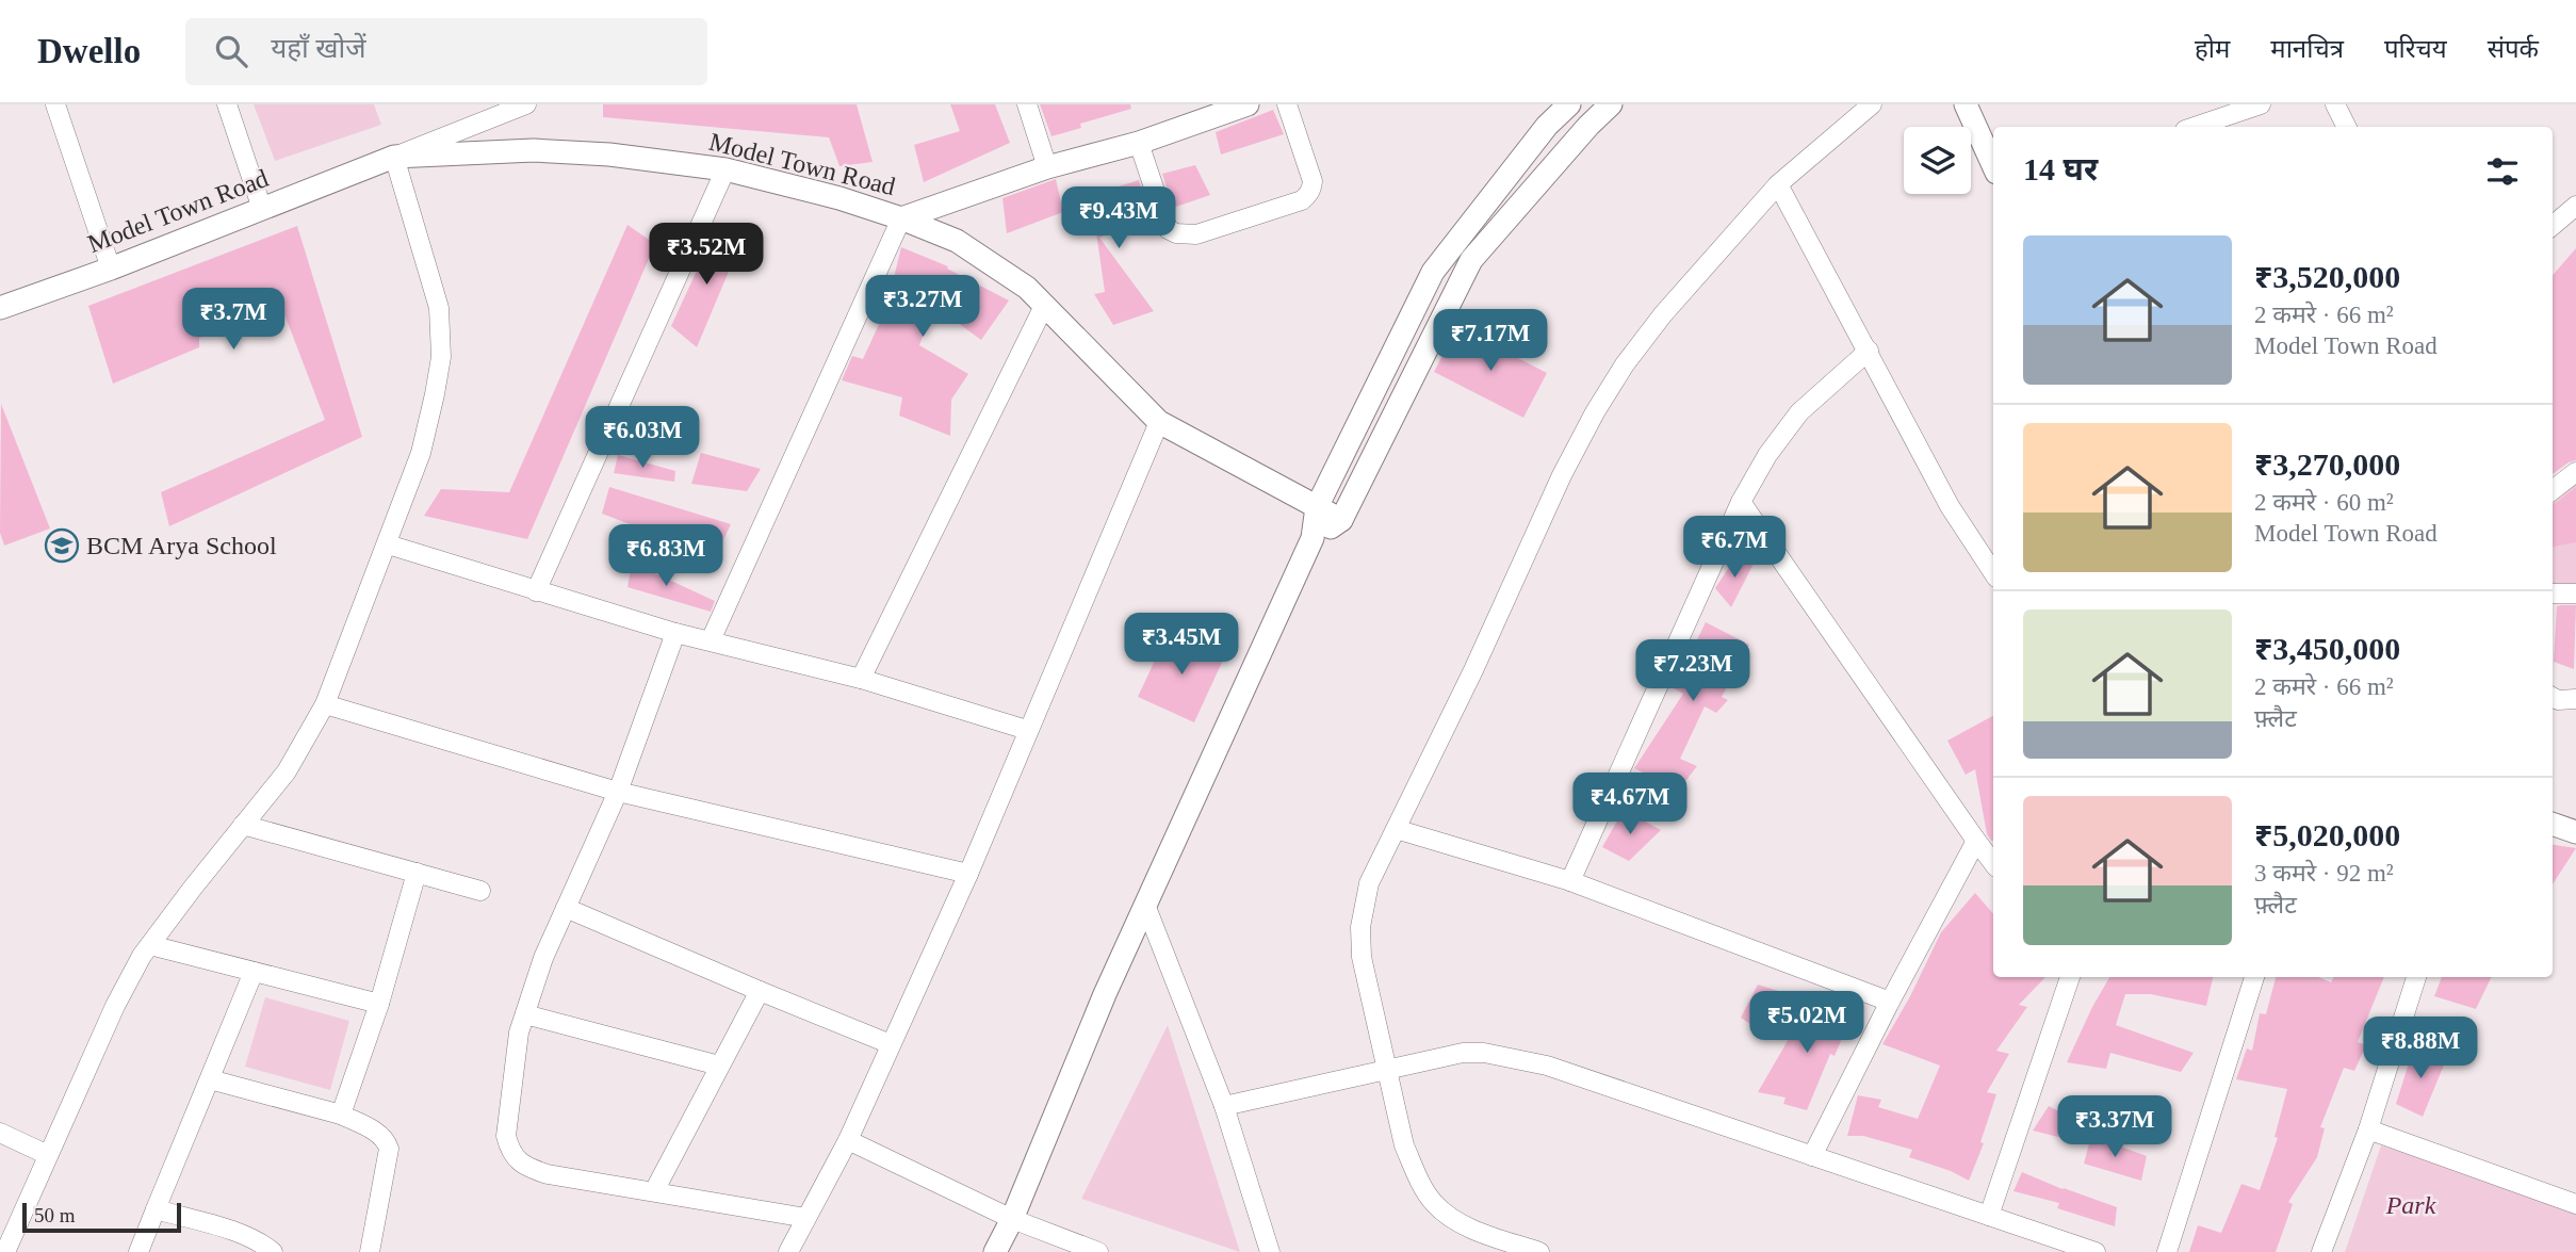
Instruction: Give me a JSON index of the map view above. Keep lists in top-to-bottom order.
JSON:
{
  "streets": {
    "street": ["Model Town Road"]
  },
  "parks": ["Park"],
  "places": {
    "school or university": ["BCM Arya School"]
  },
  "scale_bar": "50 m",
  "page": {
    "header": "Dwello",
    "search": "यहाँ खोजें",
    "nav": [
      "होम",
      "मानचित्र",
      "परिचय",
      "संपर्क"
    ],
    "heading": "14 घर",
    "price": [
      "₹9.43M",
      "₹3.52M",
      "₹3.27M",
      "₹3.7M",
      "₹7.17M",
      "₹6.03M",
      "₹6.7M",
      "₹6.83M",
      "₹3.45M",
      "₹7.23M",
      "₹4.67M",
      "₹5.02M",
      "₹8.88M",
      "₹3.37M"
    ],
    "list": [
      {
        "name": "₹3,520,000",
        "note": "2 कमरे · 66 m² · Model Town Road"
      },
      {
        "name": "₹3,270,000",
        "note": "2 कमरे · 60 m² · Model Town Road"
      },
      {
        "name": "₹3,450,000",
        "note": "2 कमरे · 66 m² · फ़्लैट"
      },
      {
        "name": "₹5,020,000",
        "note": "3 कमरे · 92 m² · फ़्लैट"
      }
    ],
    "scale": "50 m"
  }
}
